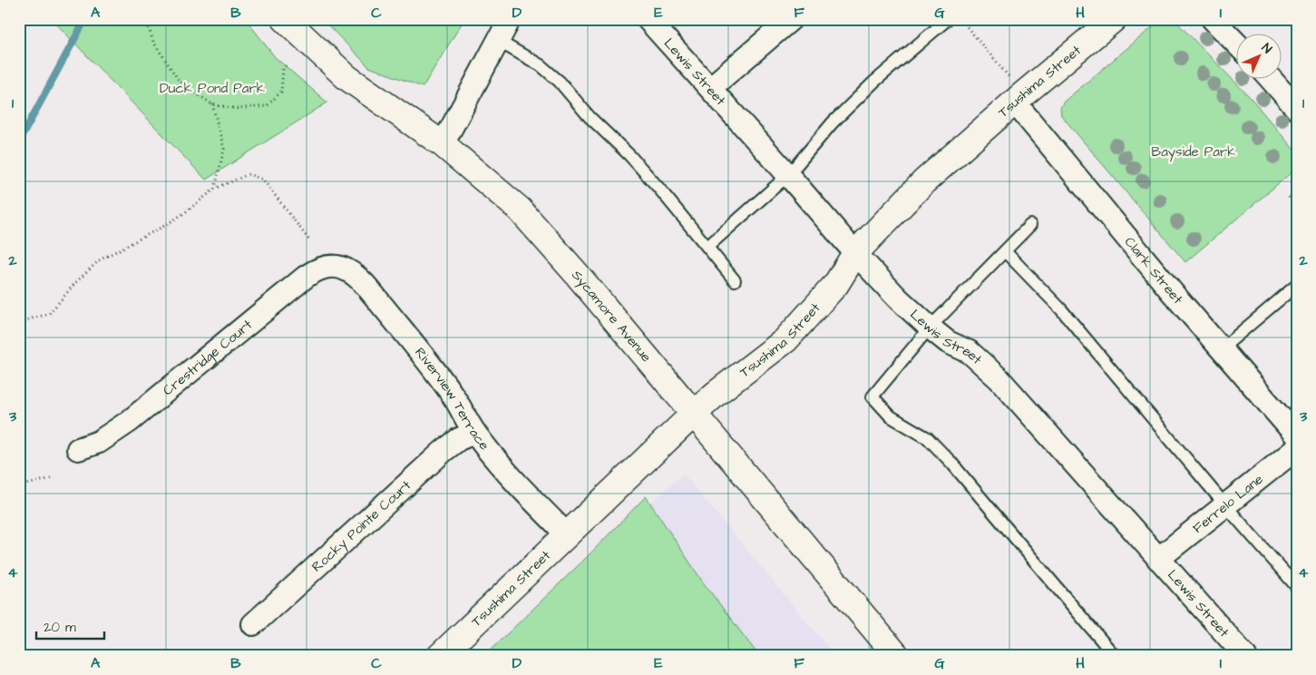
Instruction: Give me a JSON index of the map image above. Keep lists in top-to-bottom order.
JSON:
{
  "streets": {
    "street": [
      "Lewis Street",
      "Tsushima Street",
      "Clark Street",
      "Sycamore Avenue",
      "Crestridge Court",
      "Riverview Terrace",
      "Ferrelo Lane",
      "Rocky Pointe Court"
    ]
  },
  "crossings": [
    ["Lewis Street", "Tsushima Street"],
    ["Lewis Street", "Ferrelo Lane"],
    ["Tsushima Street", "Clark Street"],
    ["Tsushima Street", "Sycamore Avenue"],
    ["Tsushima Street", "Riverview Terrace"],
    ["Crestridge Court", "Riverview Terrace"],
    ["Riverview Terrace", "Rocky Pointe Court"]
  ],
  "parks": ["Duck Pond Park", "Bayside Park"],
  "scale_bar": "20 m",
  "north": "top right",
  "grid": {
    "columns": [
      "A",
      "B",
      "C",
      "D",
      "E",
      "F",
      "G",
      "H",
      "I"
    ],
    "rows": [
      "1",
      "2",
      "3",
      "4"
    ]
  }
}
